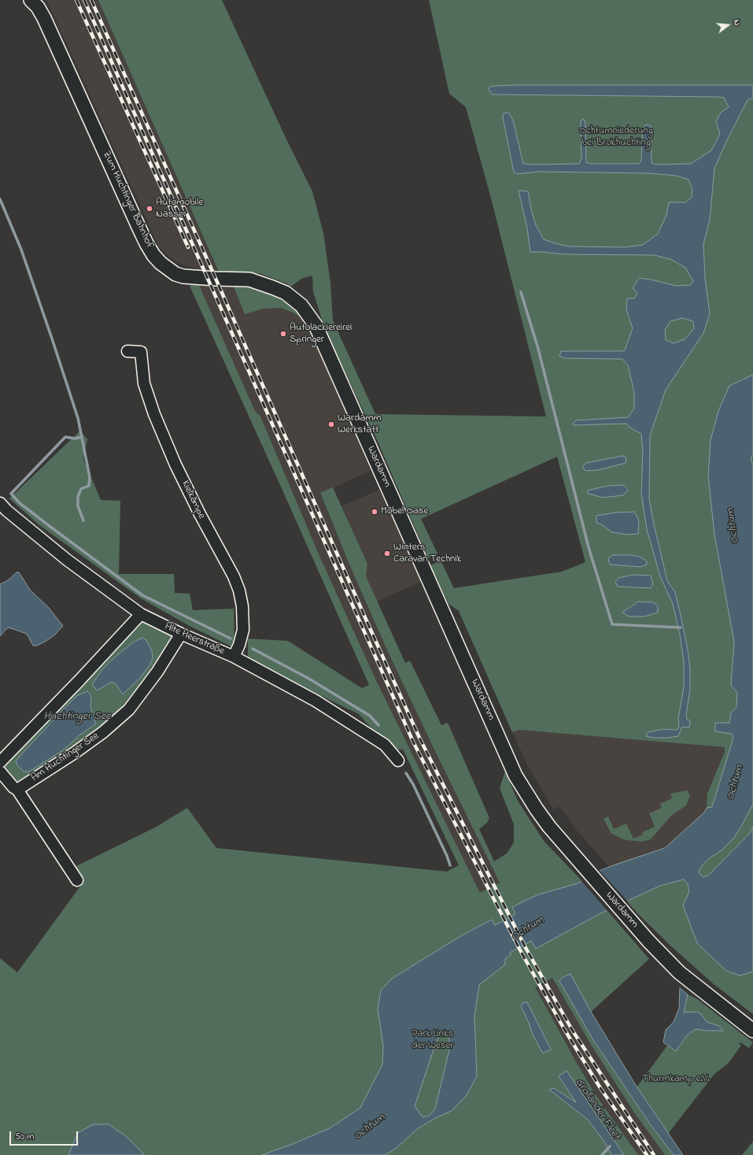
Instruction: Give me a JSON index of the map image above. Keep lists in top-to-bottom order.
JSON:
{
  "streets": {
    "street": [
      "Zum Huchtinger Bahnhof",
      "Wardamm",
      "Kielkämpe",
      "Alte Heerstraße",
      "Am Huchtinger See"
    ]
  },
  "crossings": [
    ["Zum Huchtinger Bahnhof", "Wardamm"],
    ["Kielkämpe", "Alte Heerstraße"],
    ["Alte Heerstraße", "Am Huchtinger See"]
  ],
  "water": ["Ochtum", "Huchtinger See", "Grollander Fleet"],
  "parks": ["Ochtumniederung bei Brokhuchting", "Park Links der Weser", "Thurmkamp e.V."],
  "places": [
    "Automobile Nasser",
    "Autolackiereirei Springer",
    "Wardamm Werkstatt",
    "Möbel Oase",
    "Winters Caravan Technik"
  ],
  "scale_bar": "50 m",
  "north": "right"
}
